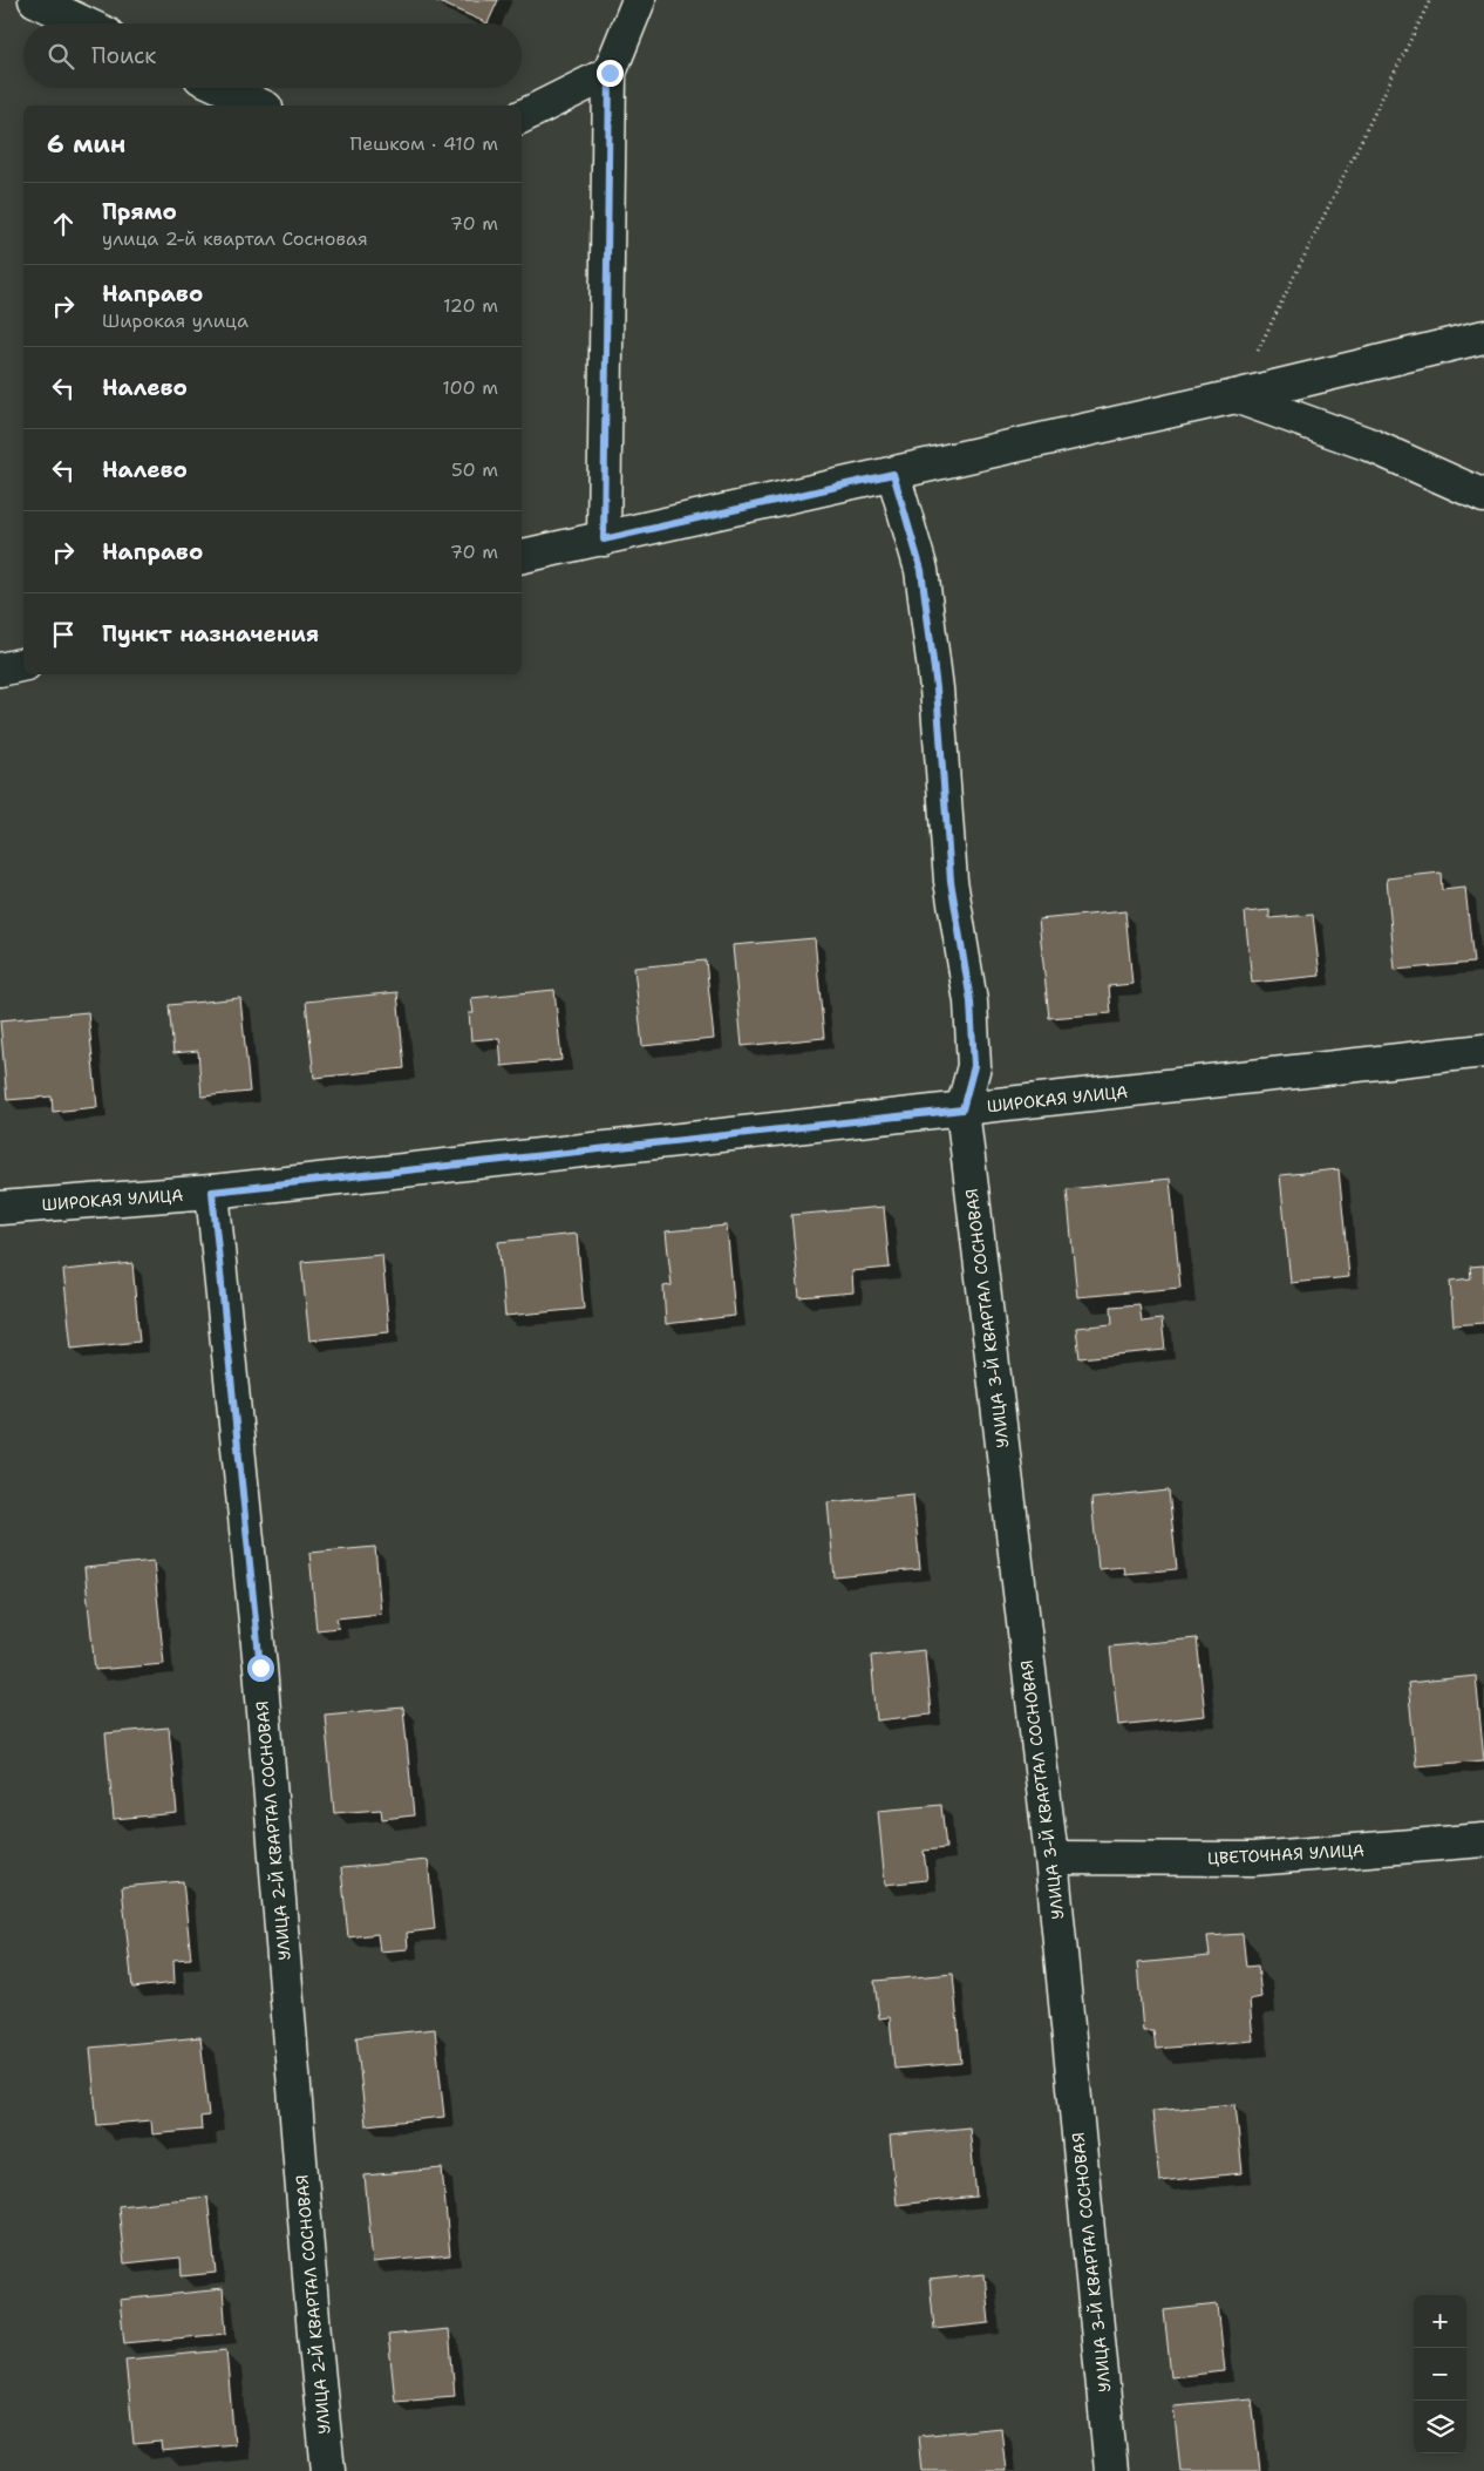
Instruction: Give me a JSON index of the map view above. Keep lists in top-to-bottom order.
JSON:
{
  "streets": {
    "street": [
      "ШИРОКАЯ УЛИЦА",
      "УЛИЦА 3-Й КВАРТАЛ СОСНОВАЯ",
      "УЛИЦА 2-Й КВАРТАЛ СОСНОВАЯ",
      "ЦВЕТОЧНАЯ УЛИЦА"
    ]
  },
  "crossings": [
    ["ШИРОКАЯ УЛИЦА", "УЛИЦА 3-Й КВАРТАЛ СОСНОВАЯ"],
    ["ШИРОКАЯ УЛИЦА", "УЛИЦА 2-Й КВАРТАЛ СОСНОВАЯ"],
    ["УЛИЦА 3-Й КВАРТАЛ СОСНОВАЯ", "ЦВЕТОЧНАЯ УЛИЦА"]
  ],
  "page": {
    "search": "Поиск",
    "heading": ["6 мин", "Пешком · 410 m"],
    "list": [
      ["Прямо", "улица 2-й квартал Сосновая", "70 m"],
      ["Направо", "Широкая улица", "120 m"],
      ["Налево", "100 m"],
      ["Налево", "50 m"],
      ["Направо", "70 m"],
      "Пункт назначения"
    ],
    "map_buttons": ["+", "−"]
  }
}
